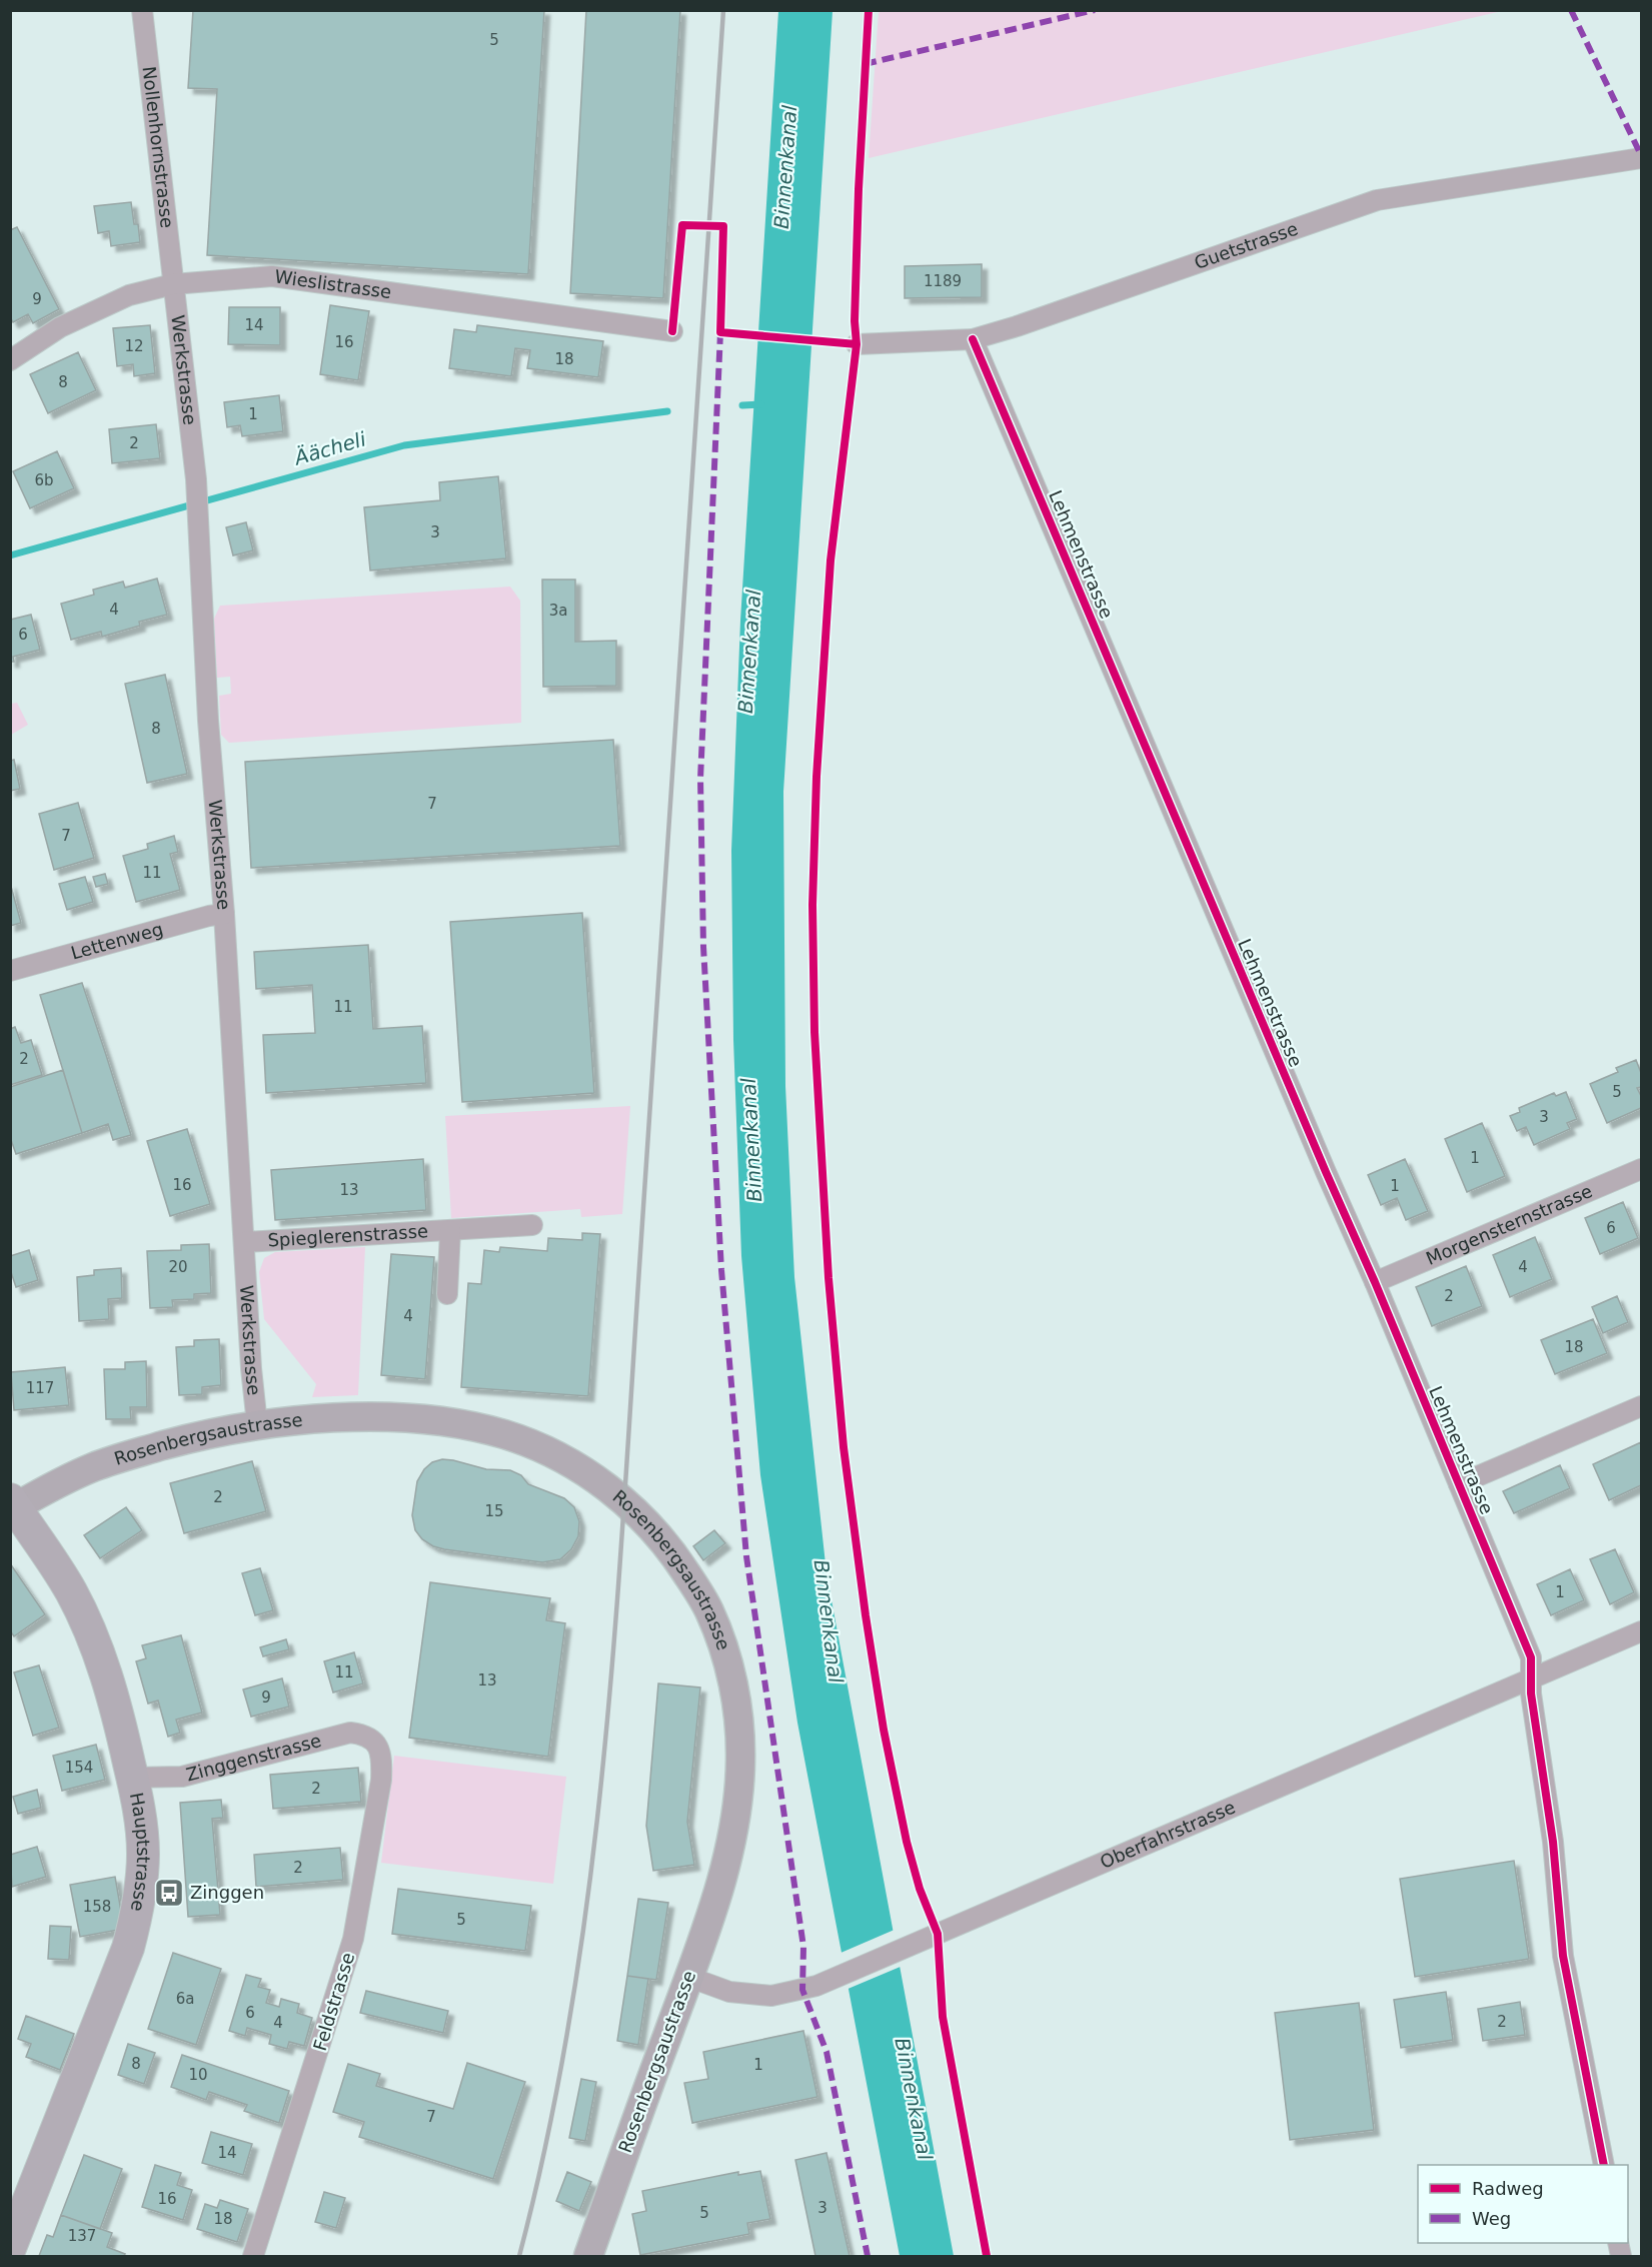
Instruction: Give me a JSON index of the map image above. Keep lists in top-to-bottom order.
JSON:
{
  "streets": {
    "main road": ["Hauptstrasse"],
    "street": [
      "Nollenhornstrasse",
      "Guetstrasse",
      "Wieslistrasse",
      "Werkstrasse",
      "Lehmenstrasse",
      "Lettenweg",
      "Morgensternstrasse",
      "Spieglerenstrasse",
      "Rosenbergsaustrasse",
      "Zinggenstrasse",
      "Oberfahrstrasse",
      "Feldstrasse"
    ]
  },
  "crossings": [
    ["Nollenhornstrasse", "Wieslistrasse"],
    ["Nollenhornstrasse", "Werkstrasse"],
    ["Guetstrasse", "Lehmenstrasse"],
    ["Wieslistrasse", "Werkstrasse"],
    ["Werkstrasse", "Lettenweg"],
    ["Werkstrasse", "Spieglerenstrasse"],
    ["Werkstrasse", "Rosenbergsaustrasse"],
    ["Lehmenstrasse", "Morgensternstrasse"],
    ["Lehmenstrasse", "Oberfahrstrasse"],
    ["Rosenbergsaustrasse", "Oberfahrstrasse"],
    ["Rosenbergsaustrasse", "Hauptstrasse"],
    ["Zinggenstrasse", "Hauptstrasse"],
    ["Zinggenstrasse", "Feldstrasse"]
  ],
  "water": ["Binnenkanal", "Äächeli"],
  "places": {
    "bus stop": ["Zinggen"]
  },
  "house_numbers": [
    "5",
    "1189",
    "9",
    "14",
    "16",
    "12",
    "18",
    "8",
    "1",
    "2",
    "6b",
    "3",
    "4",
    "3a",
    "6",
    "8",
    "7",
    "7",
    "11",
    "11",
    "2",
    "5",
    "3",
    "1",
    "16",
    "1",
    "13",
    "6",
    "20",
    "4",
    "2",
    "4",
    "18",
    "117",
    "2",
    "15",
    "1",
    "11",
    "13",
    "9",
    "154",
    "2",
    "2",
    "158",
    "5",
    "6a",
    "6",
    "2",
    "4",
    "8",
    "1",
    "10",
    "7",
    "14",
    "16",
    "3",
    "5",
    "18",
    "137"
  ],
  "legend": ["Radweg", "Weg"]
}
